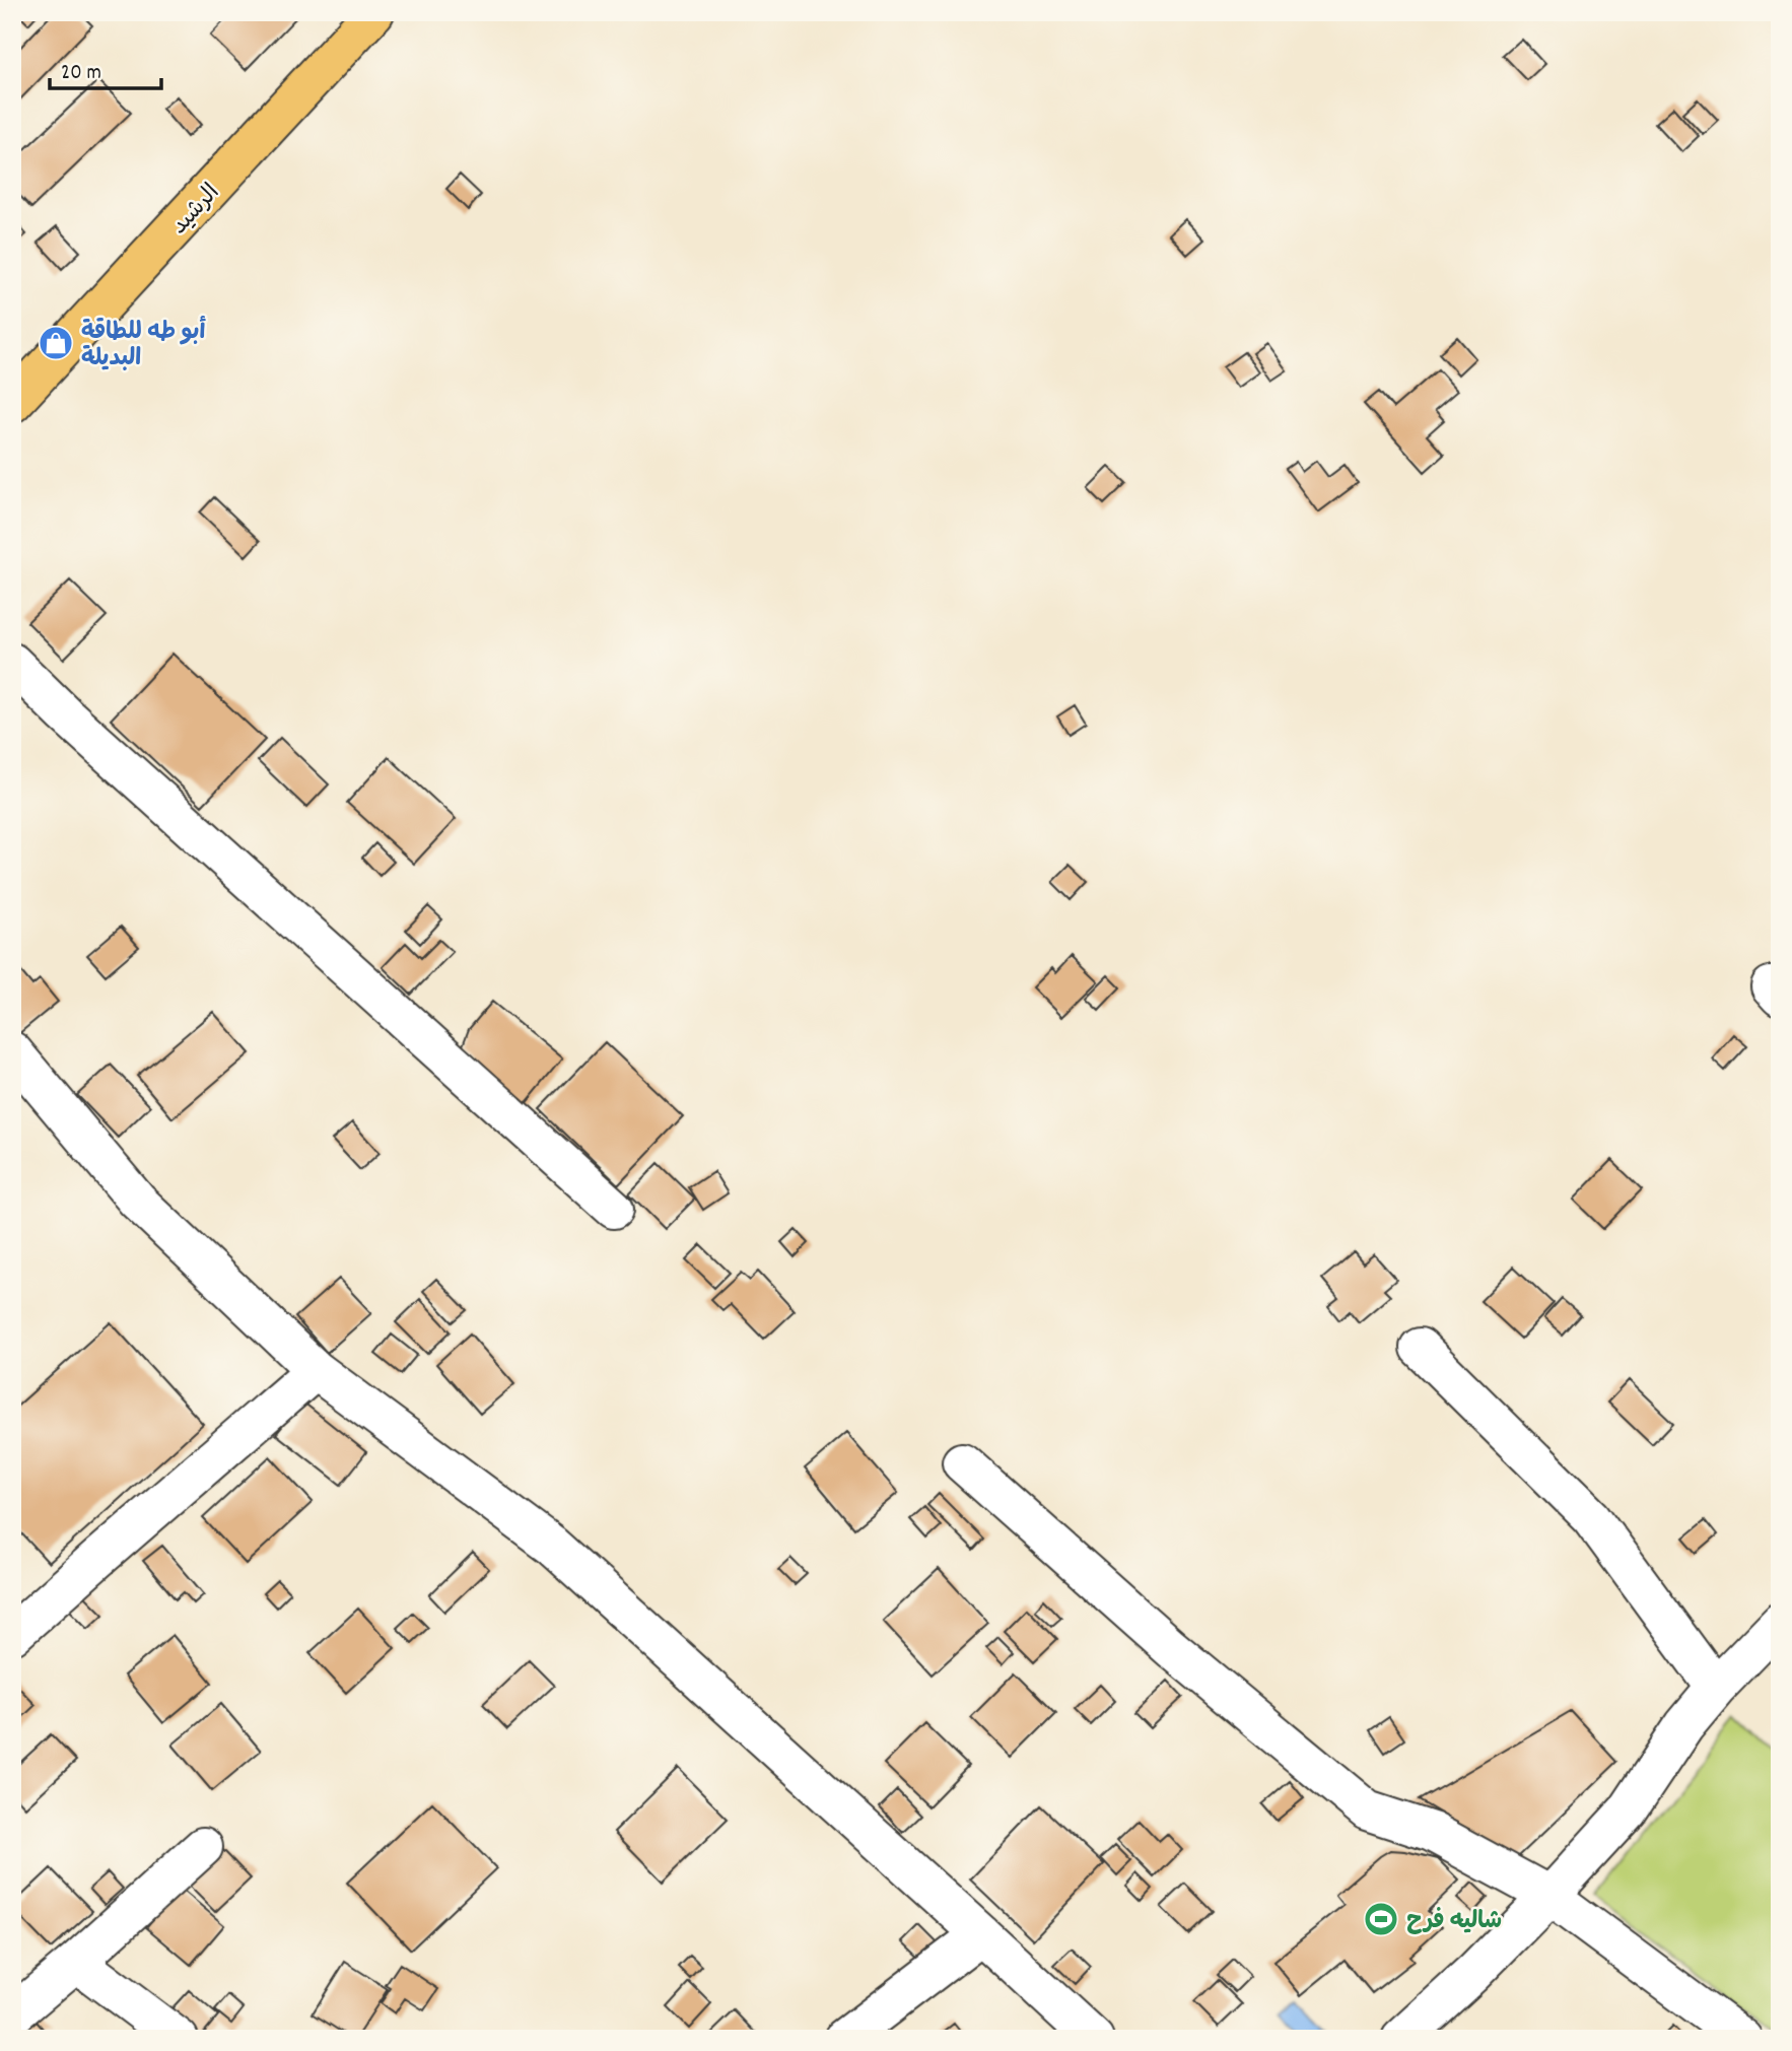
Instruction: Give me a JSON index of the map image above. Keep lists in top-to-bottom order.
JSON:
{
  "streets": {
    "main road": ["الرشيد"]
  },
  "places": {
    "shop": ["أبو طه للطاقة البديلة"],
    "sports": ["شاليه فرح"]
  },
  "scale_bar": "20 m"
}
